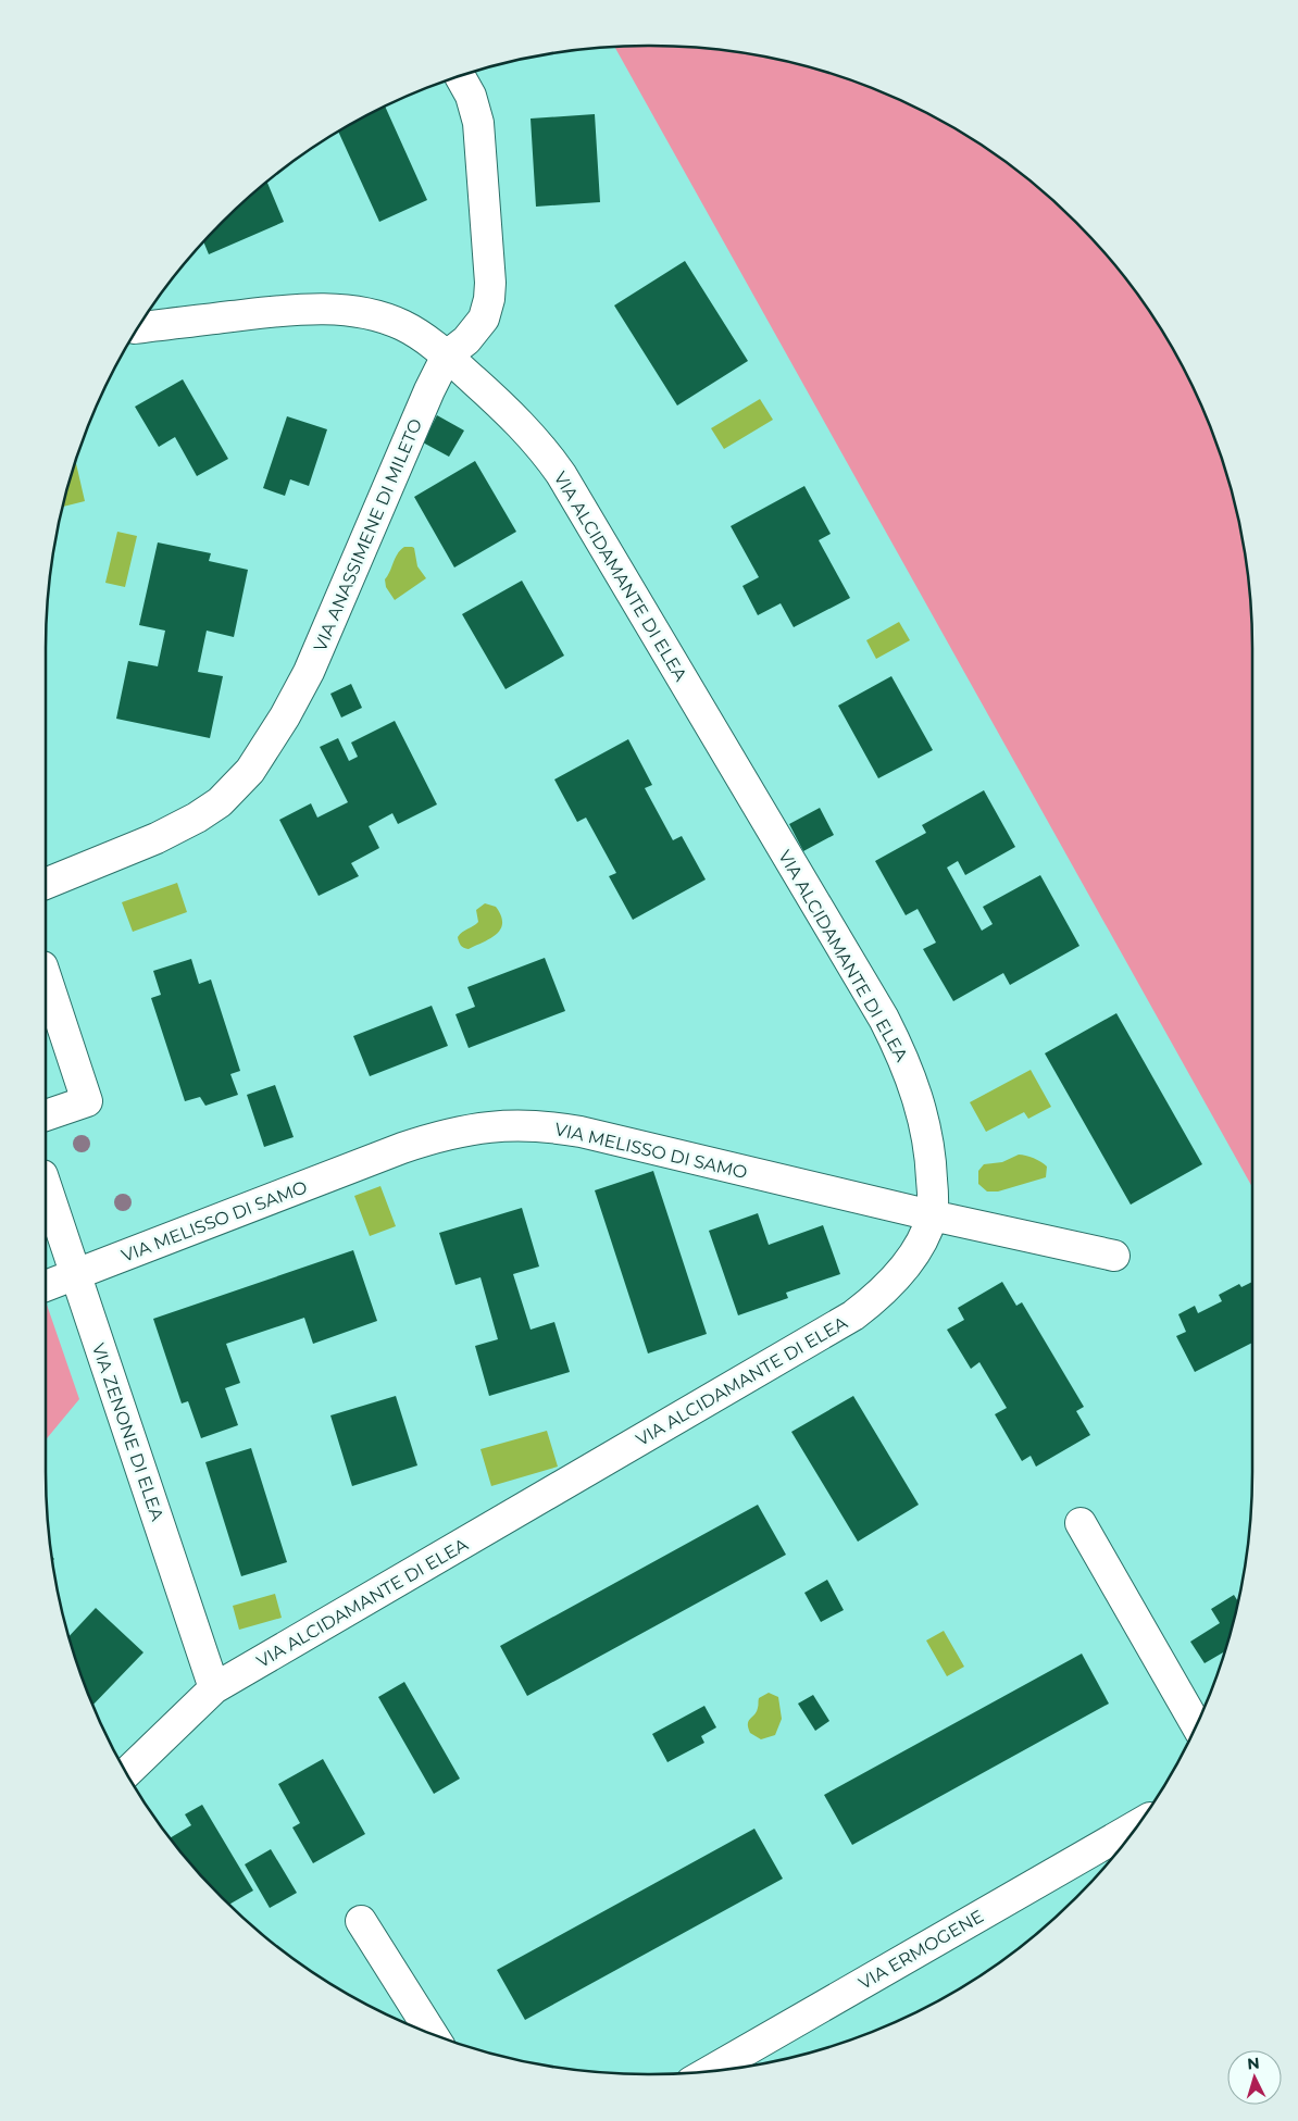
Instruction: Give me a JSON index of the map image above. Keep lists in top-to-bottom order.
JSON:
{
  "streets": {
    "street": [
      "VIA ANASSIMENE DI MILETO",
      "VIA ALCIDAMANTE DI ELEA",
      "VIA MELISSO DI SAMO",
      "VIA ZENONE DI ELEA",
      "VIA ERMOGENE"
    ]
  },
  "crossings": [
    ["VIA ANASSIMENE DI MILETO", "VIA ALCIDAMANTE DI ELEA"],
    ["VIA ALCIDAMANTE DI ELEA", "VIA MELISSO DI SAMO"],
    ["VIA ALCIDAMANTE DI ELEA", "VIA ZENONE DI ELEA"],
    ["VIA MELISSO DI SAMO", "VIA ZENONE DI ELEA"]
  ],
  "north": "top"
}
